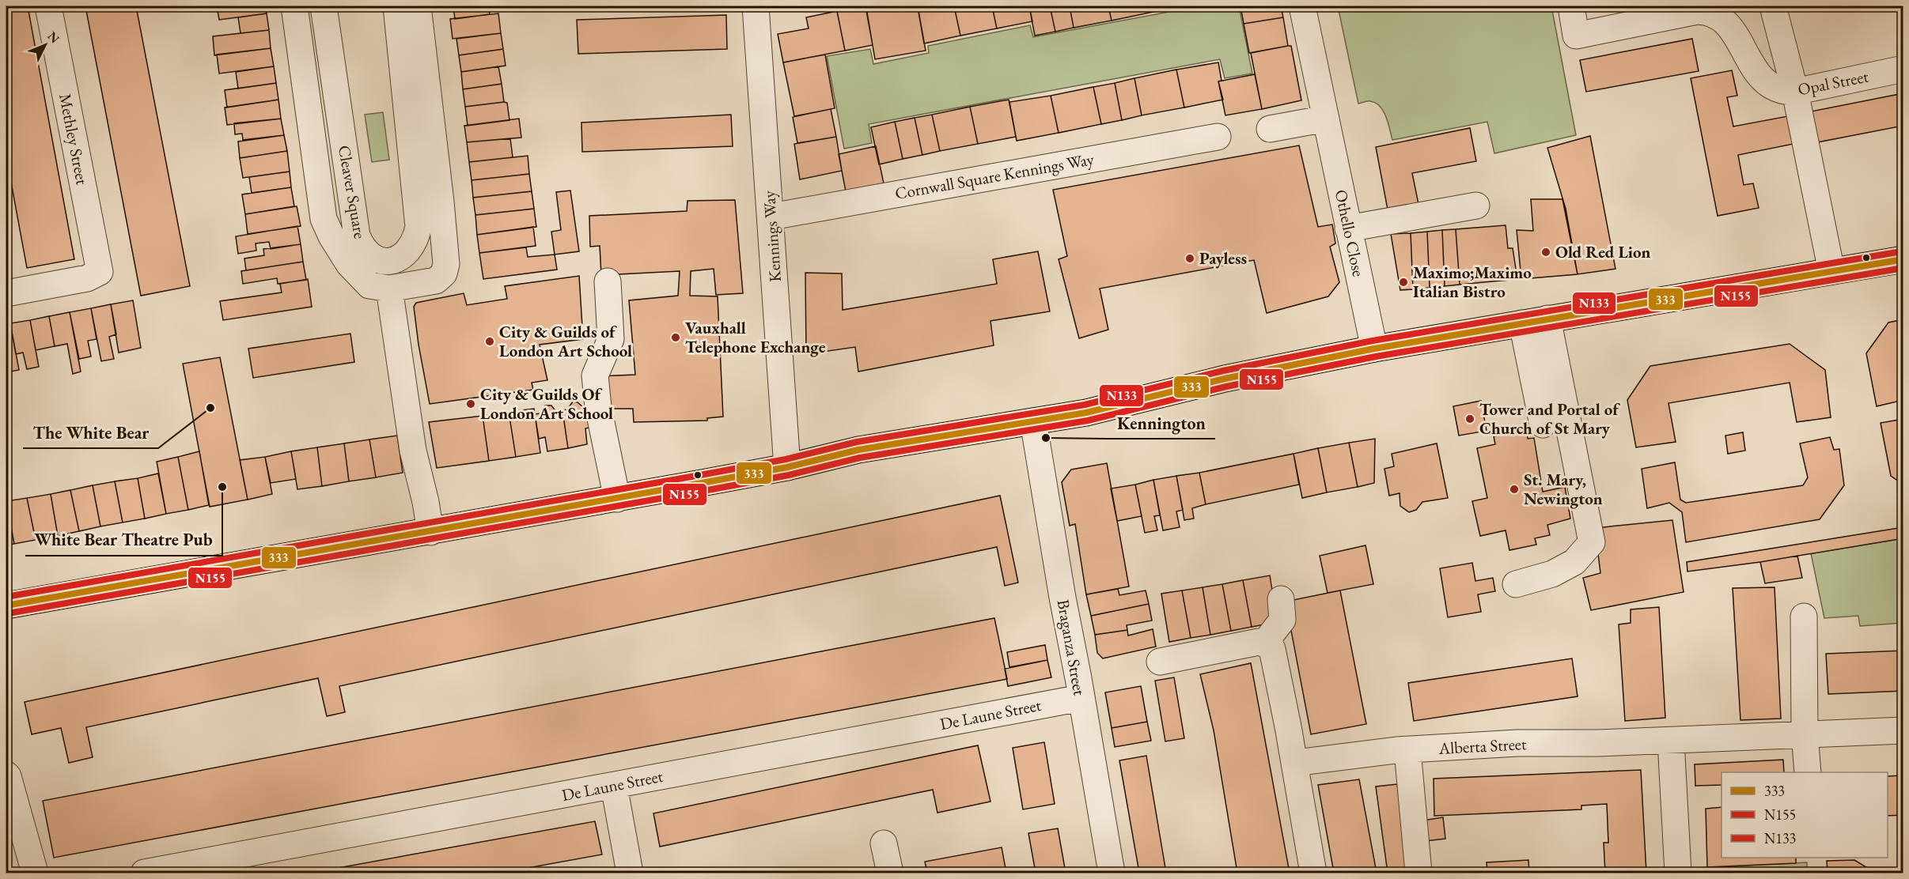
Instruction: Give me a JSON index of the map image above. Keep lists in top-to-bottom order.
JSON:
{
  "streets": {
    "street": [
      "Opal Street",
      "Methley Street",
      "Cornwall Square Kennings Way",
      "Cleaver Square",
      "Othello Close",
      "Kennings Way",
      "Braganza Street",
      "De Laune Street",
      "Alberta Street"
    ]
  },
  "crossings": [
    ["Cornwall Square Kennings Way", "Kennings Way"],
    ["Braganza Street", "De Laune Street"]
  ],
  "places": [
    "Old Red Lion",
    "Payless",
    "Maximo;Maximo Italian Bistro",
    "Vauxhall Telephone Exchange",
    "City & Guilds of London Art School",
    "City & Guilds Of London Art School",
    "The White Bear",
    "Tower and Portal of Church of St Mary",
    "Kennington",
    "White Bear Theatre Pub",
    "St. Mary, Newington"
  ],
  "lines": ["transit line N133", "transit line 333", "transit line N155"],
  "legend": ["333", "N155", "N133"],
  "north": "top right"
}
